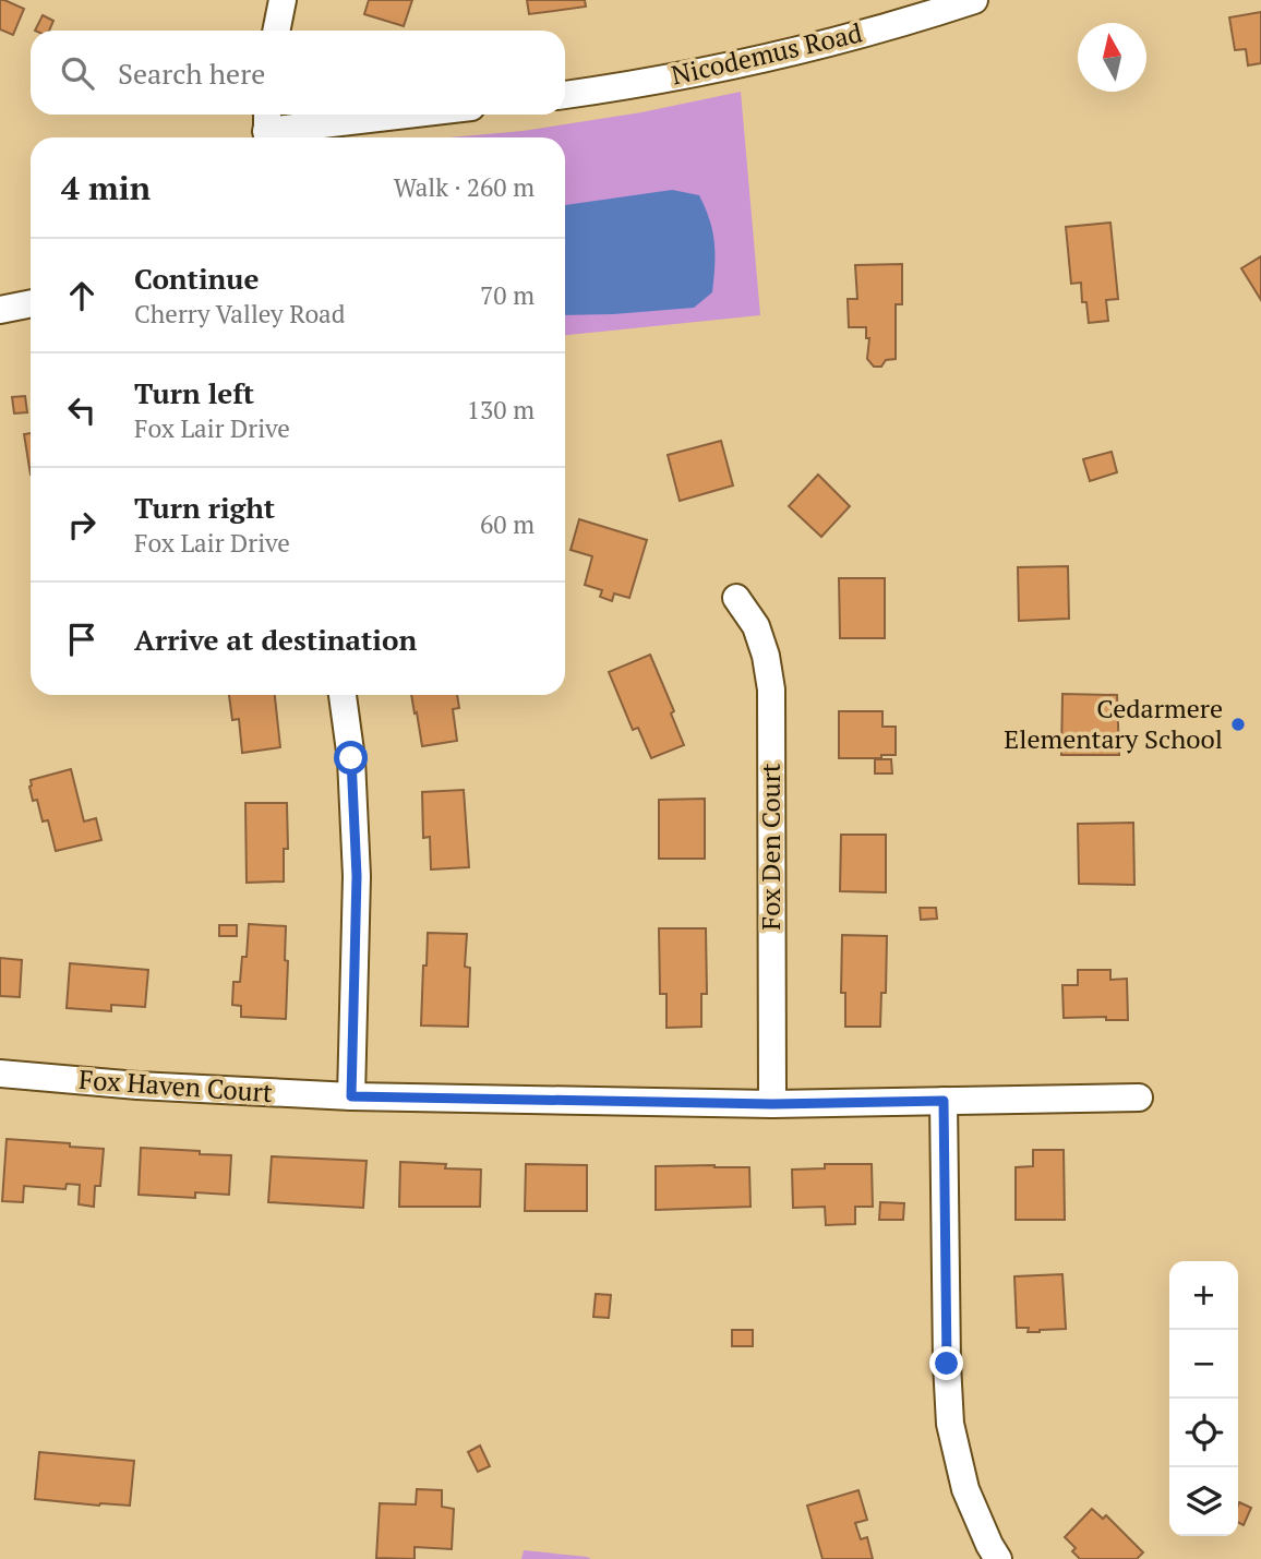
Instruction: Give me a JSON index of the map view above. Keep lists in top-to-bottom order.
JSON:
{
  "streets": {
    "street": ["Nicodemus Road", "Fox Den Court", "Fox Haven Court"]
  },
  "crossings": [
    ["Fox Den Court", "Fox Haven Court"]
  ],
  "places": ["Cedarmere Elementary School"],
  "north": "top",
  "page": {
    "search": "Search here",
    "heading": ["4 min", "Walk · 260 m"],
    "list": [
      ["Continue", "Cherry Valley Road", "70 m"],
      ["Turn left", "Fox Lair Drive", "130 m"],
      ["Turn right", "Fox Lair Drive", "60 m"],
      "Arrive at destination"
    ],
    "map_buttons": ["+", "−"]
  }
}
